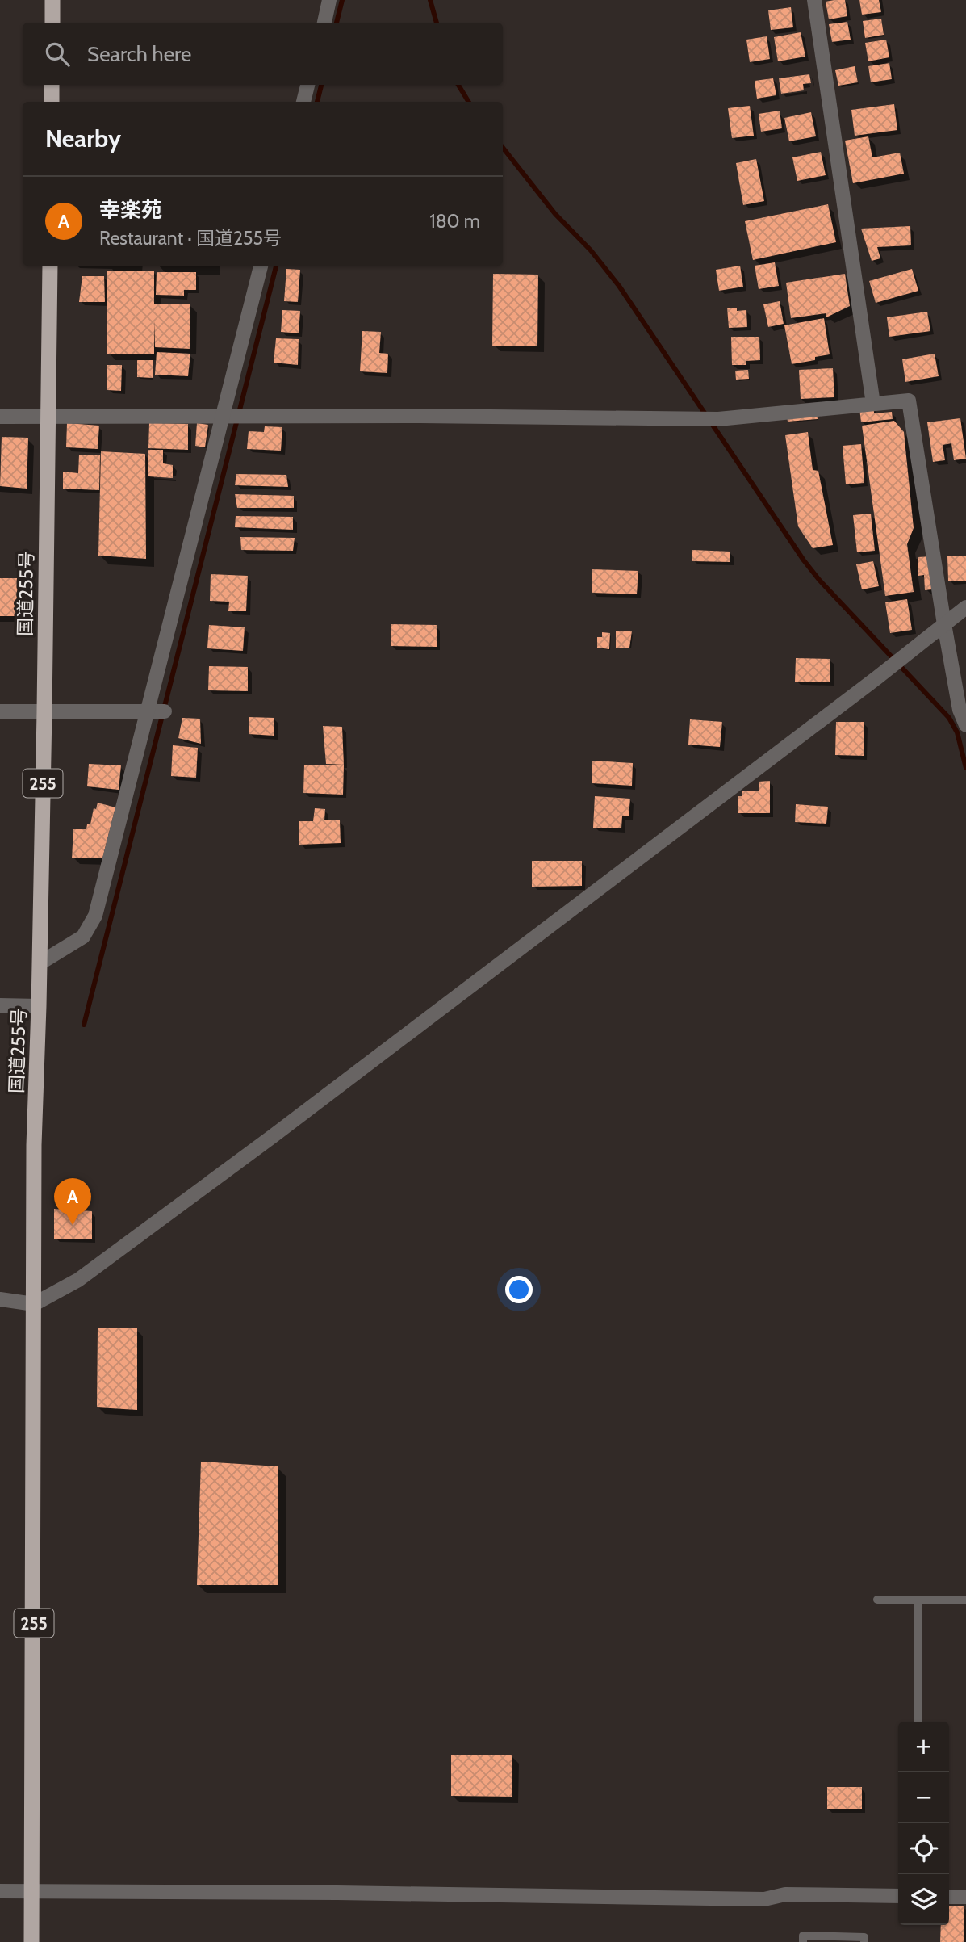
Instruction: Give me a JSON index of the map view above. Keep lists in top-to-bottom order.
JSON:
{
  "streets": {
    "highway": ["国道255号", "255"]
  },
  "page": {
    "search": "Search here",
    "heading": "Nearby",
    "list": [
      {
        "mark": "A",
        "name": "幸楽苑",
        "note": "Restaurant · 国道255号",
        "value": "180 m"
      }
    ],
    "pins": "A",
    "map_buttons": ["+", "−"]
  }
}
